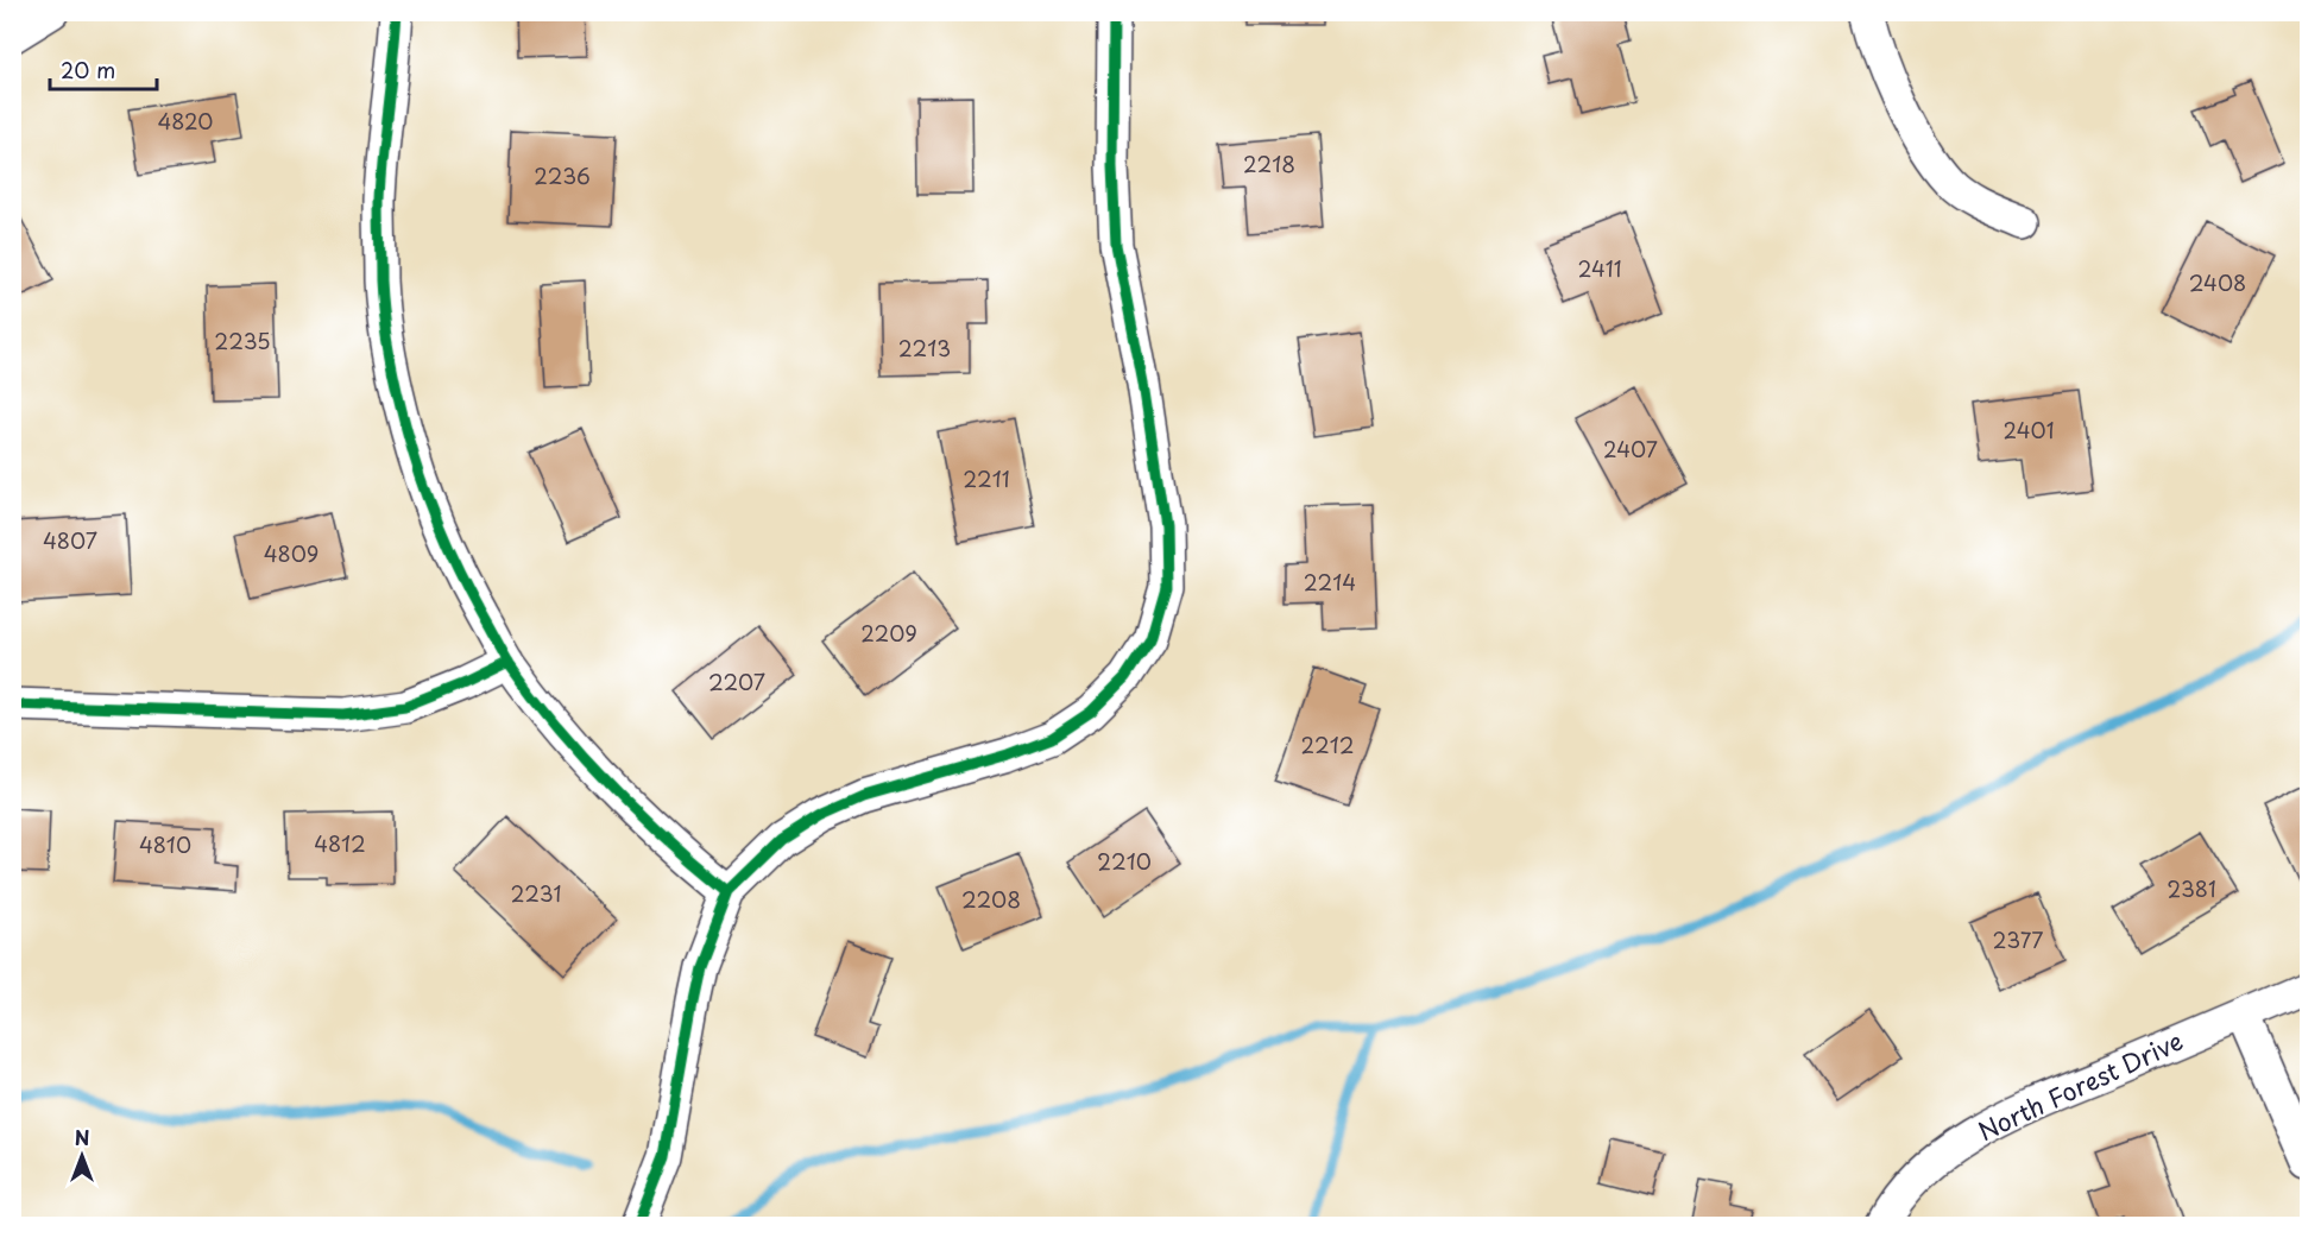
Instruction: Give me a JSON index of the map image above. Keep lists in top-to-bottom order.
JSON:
{
  "streets": {
    "street": ["North Forest Drive"]
  },
  "house_numbers": [
    "4820",
    "2218",
    "2236",
    "2411",
    "2408",
    "2235",
    "2213",
    "2401",
    "2407",
    "2211",
    "4807",
    "4809",
    "2214",
    "2209",
    "2207",
    "2212",
    "4812",
    "4810",
    "2210",
    "2381",
    "2231",
    "2208",
    "2377"
  ],
  "scale_bar": "20 m",
  "north": "top"
}
